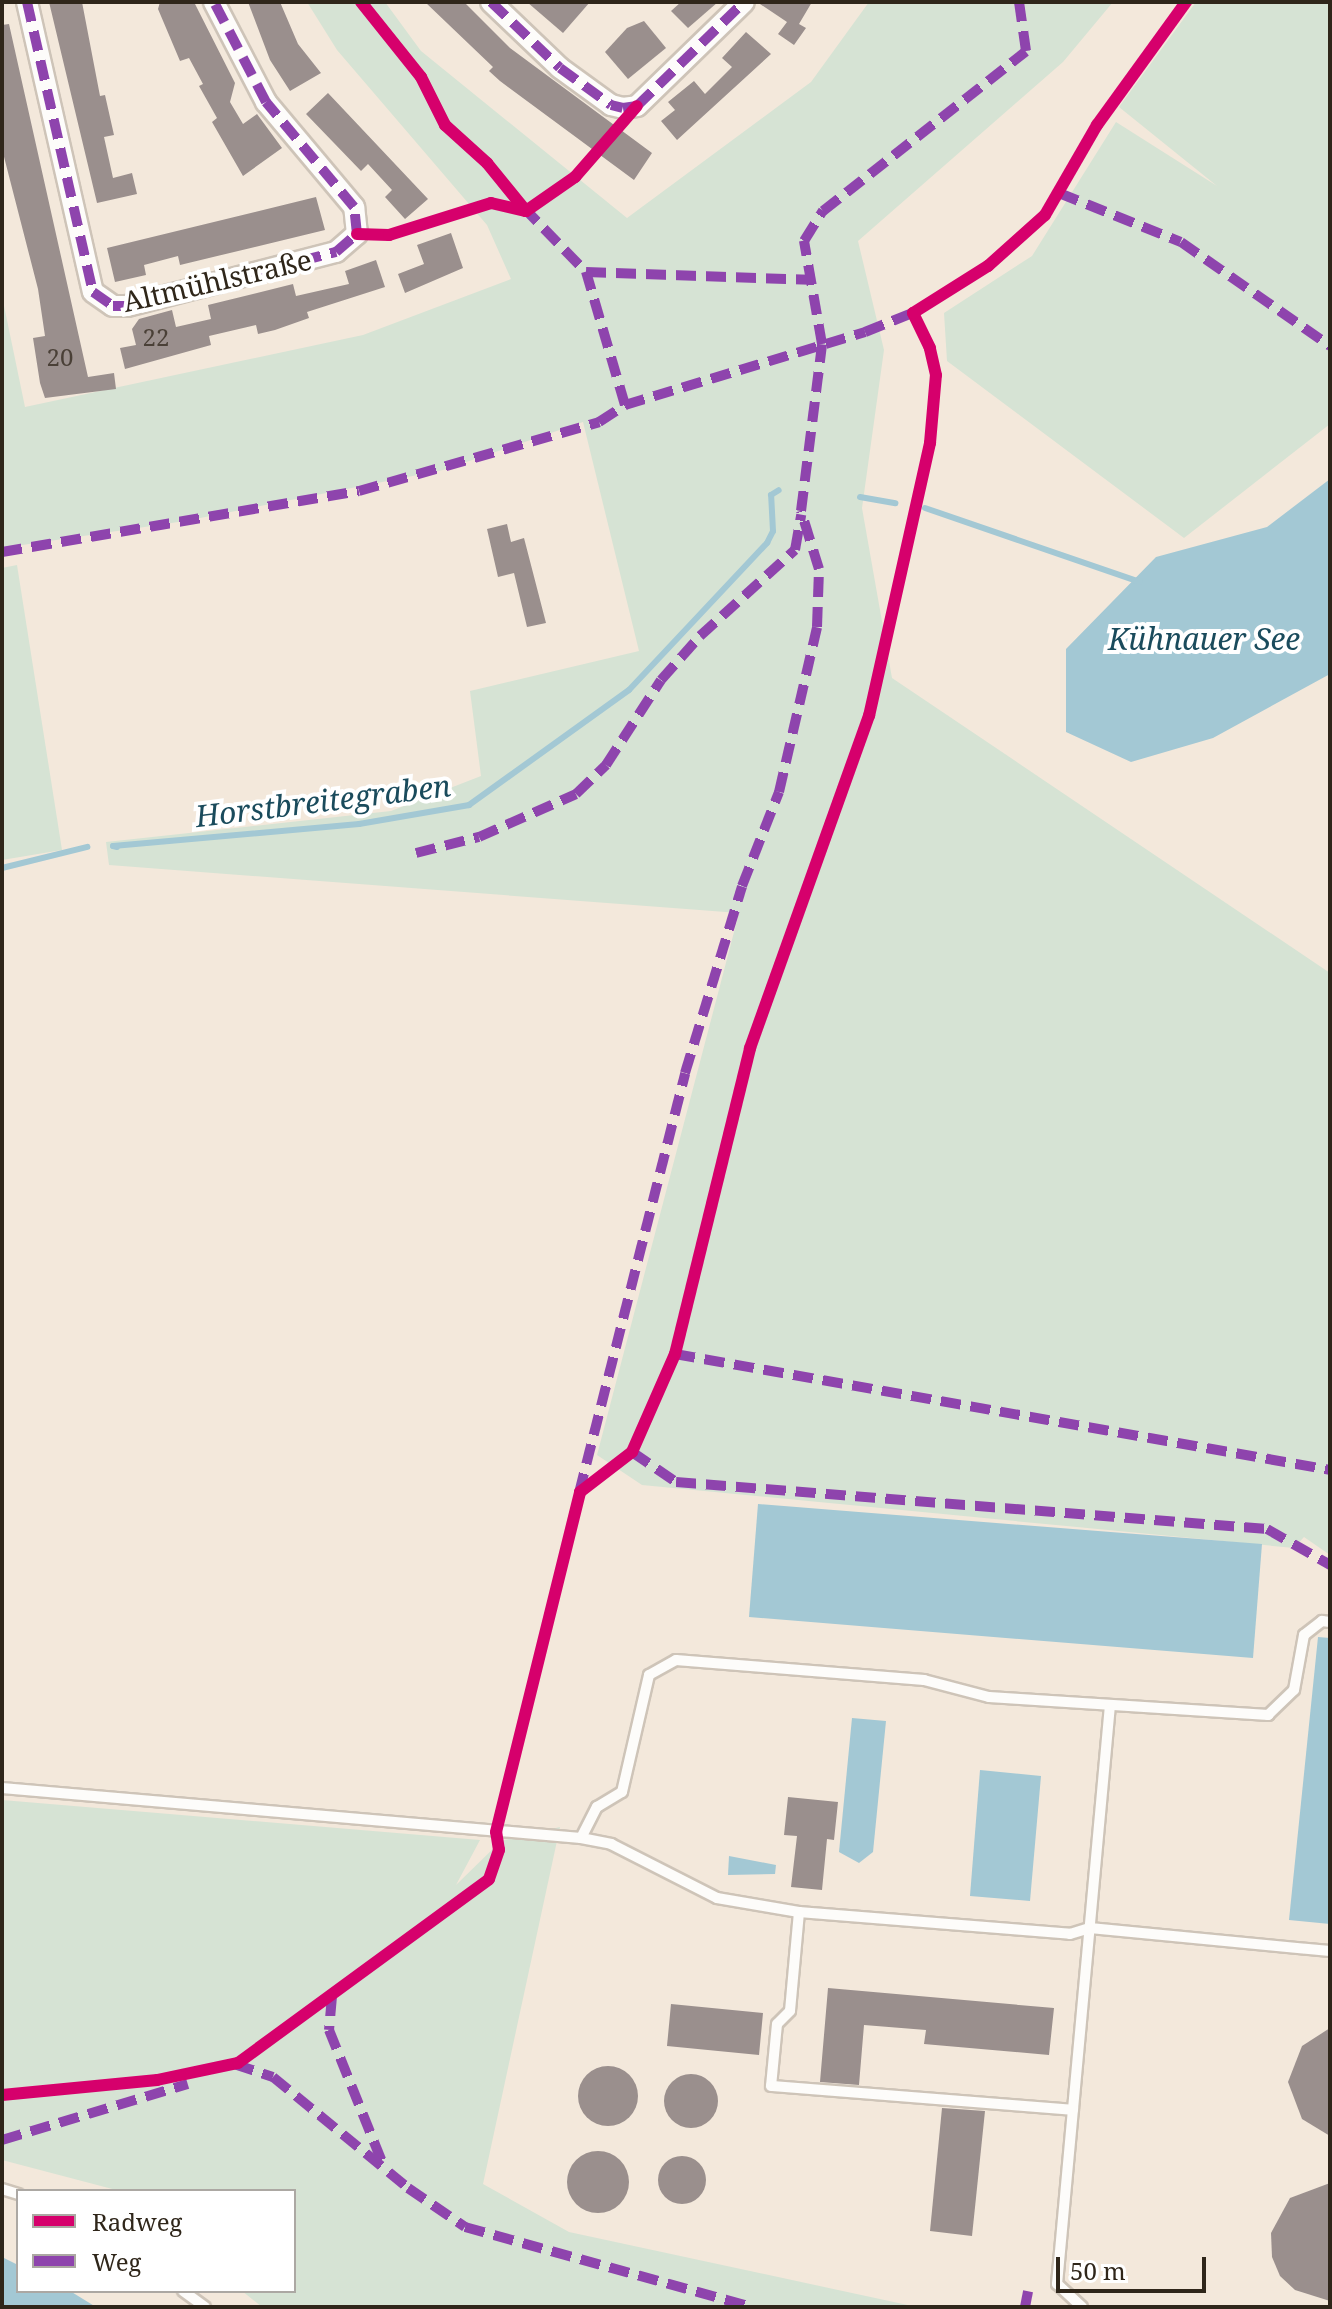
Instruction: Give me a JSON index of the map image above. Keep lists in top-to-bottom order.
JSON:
{
  "streets": {
    "street": ["Altmühlstraße"]
  },
  "water": ["Kühnauer See", "Horstbreitegraben"],
  "house_numbers": ["22", "20"],
  "legend": ["Radweg", "Weg"],
  "scale_bar": "50 m"
}
